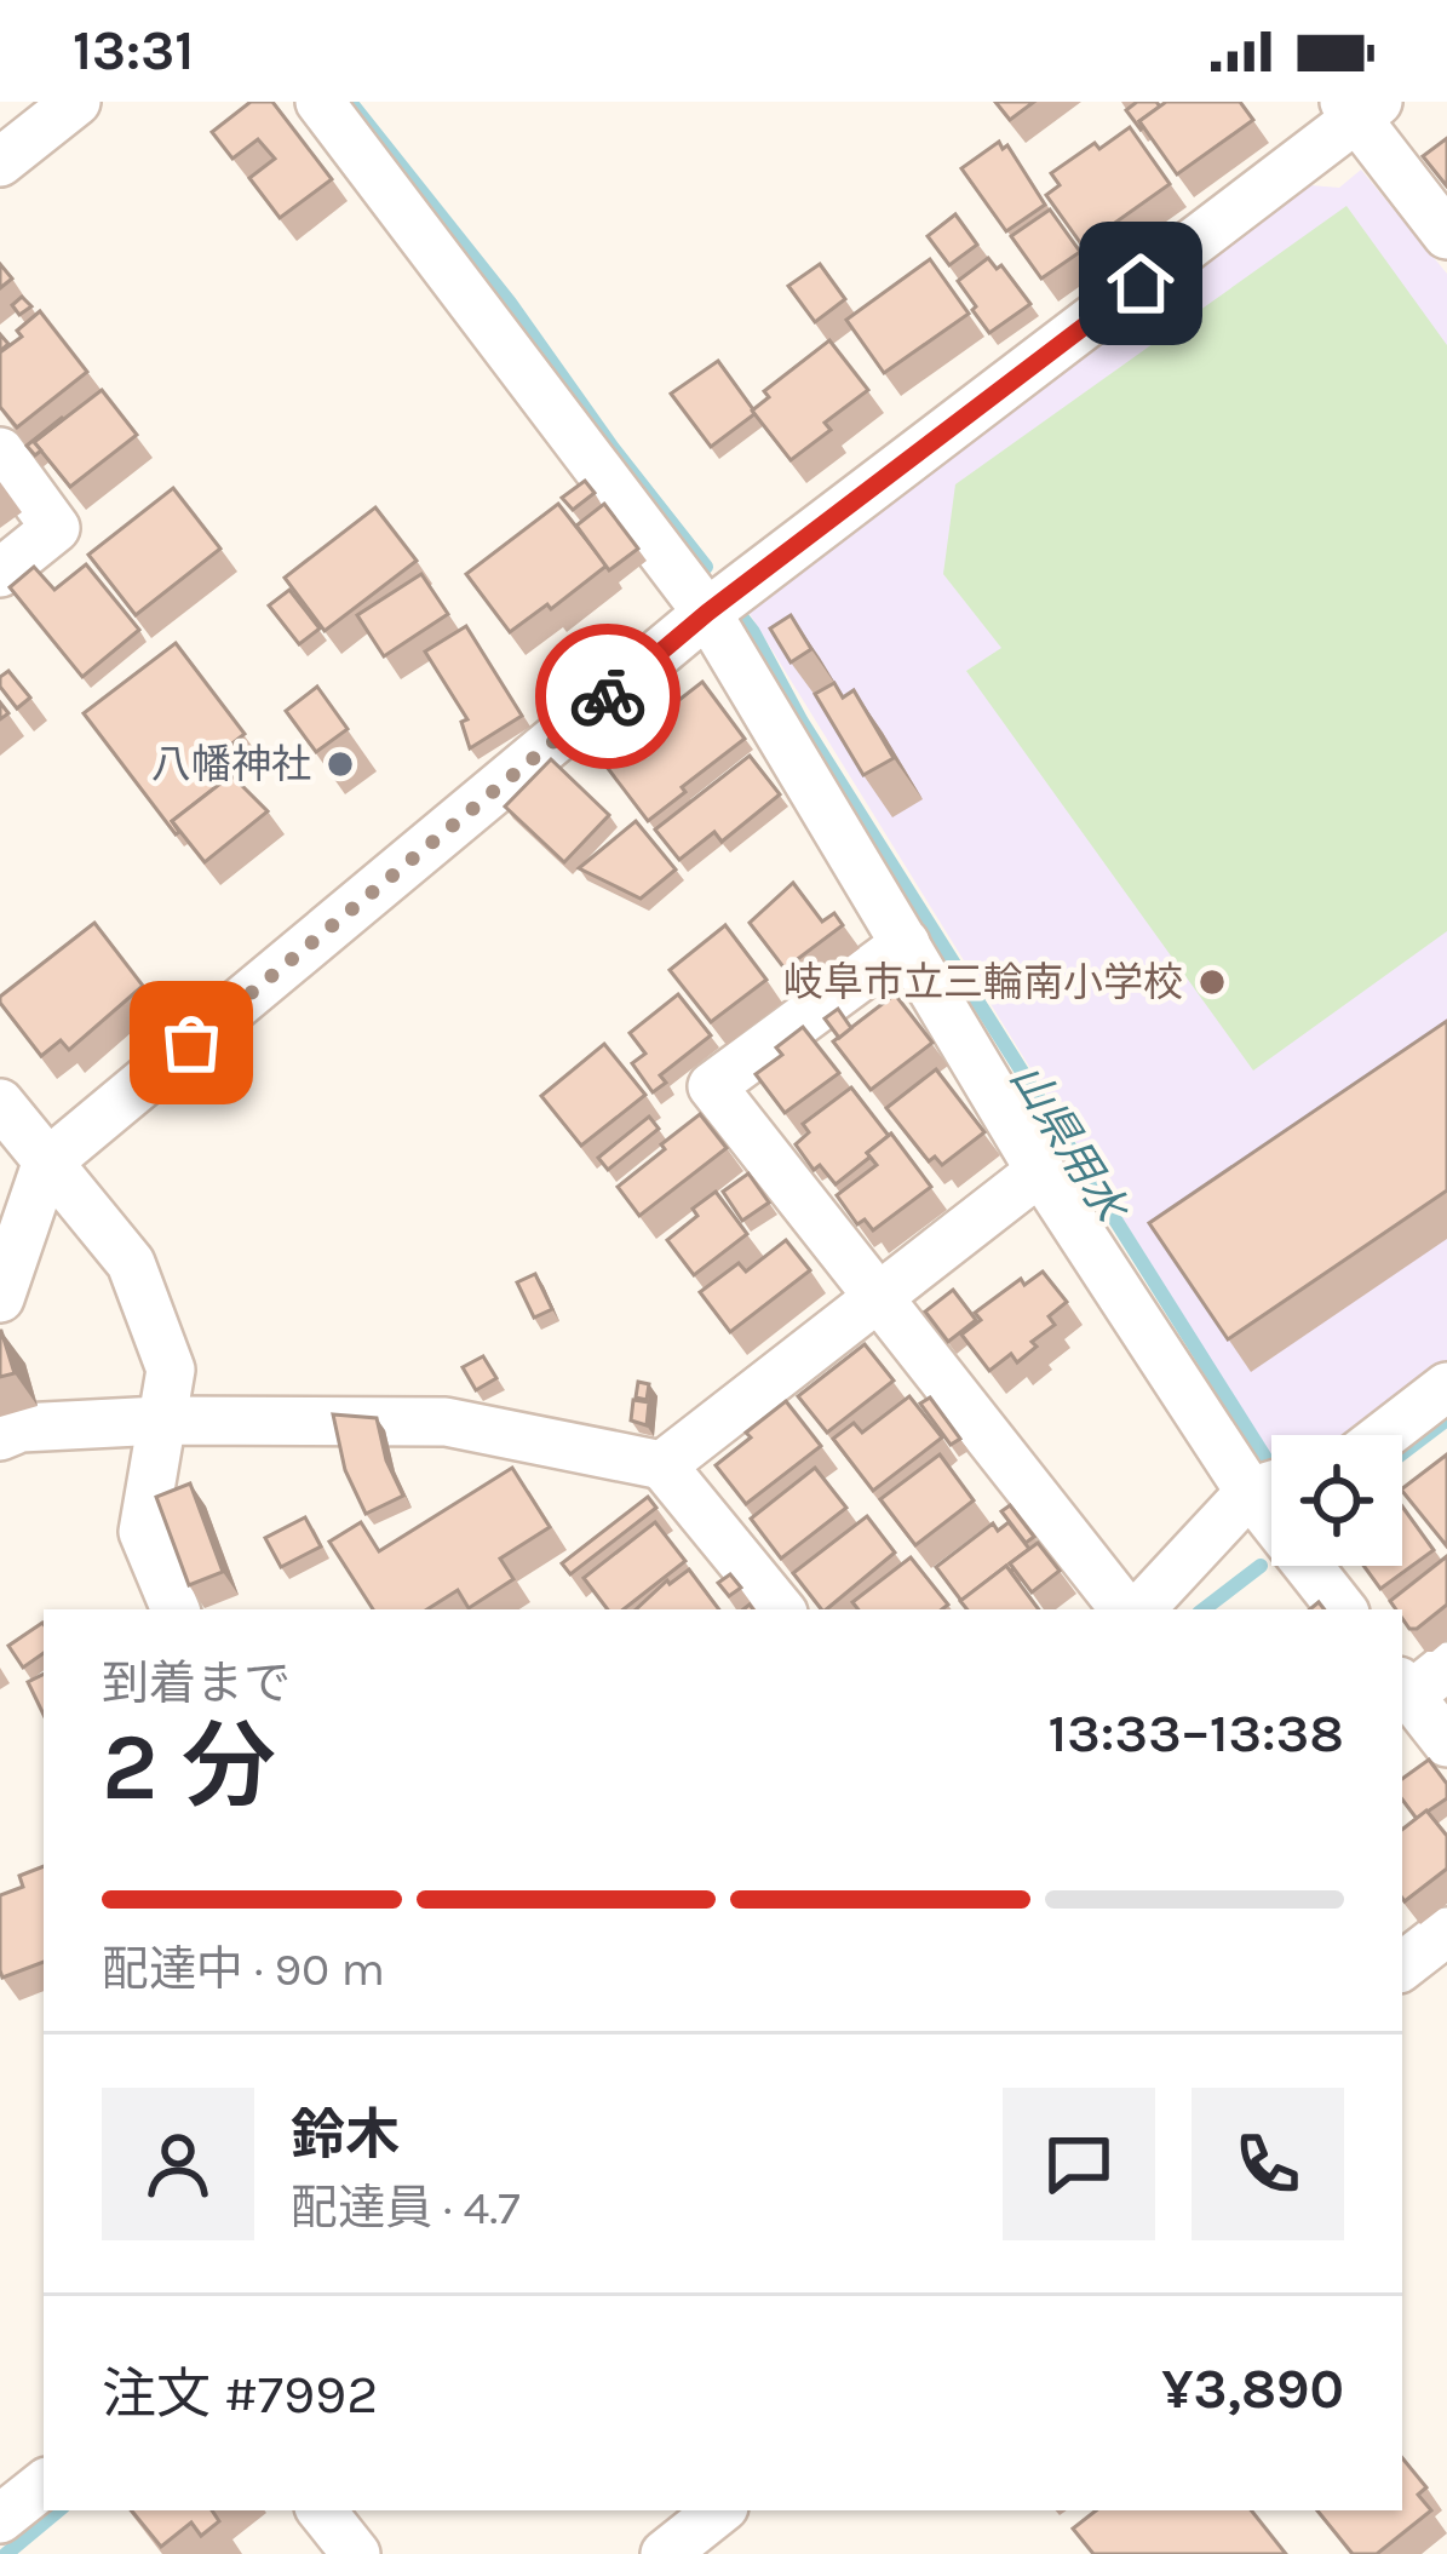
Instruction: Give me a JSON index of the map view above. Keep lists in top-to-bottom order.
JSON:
{
  "water": ["山県用水"],
  "places": ["八幡神社", "岐阜市立三輪南小学校"],
  "page": {
    "status": "13:31",
    "heading": ["2 分", "到着まで", "13:33–13:38"],
    "panel": [
      "鈴木",
      "配達員 · 4.7",
      "注文 #7992",
      "¥3,890"
    ],
    "bar": "配達中 · 90 m"
  }
}
